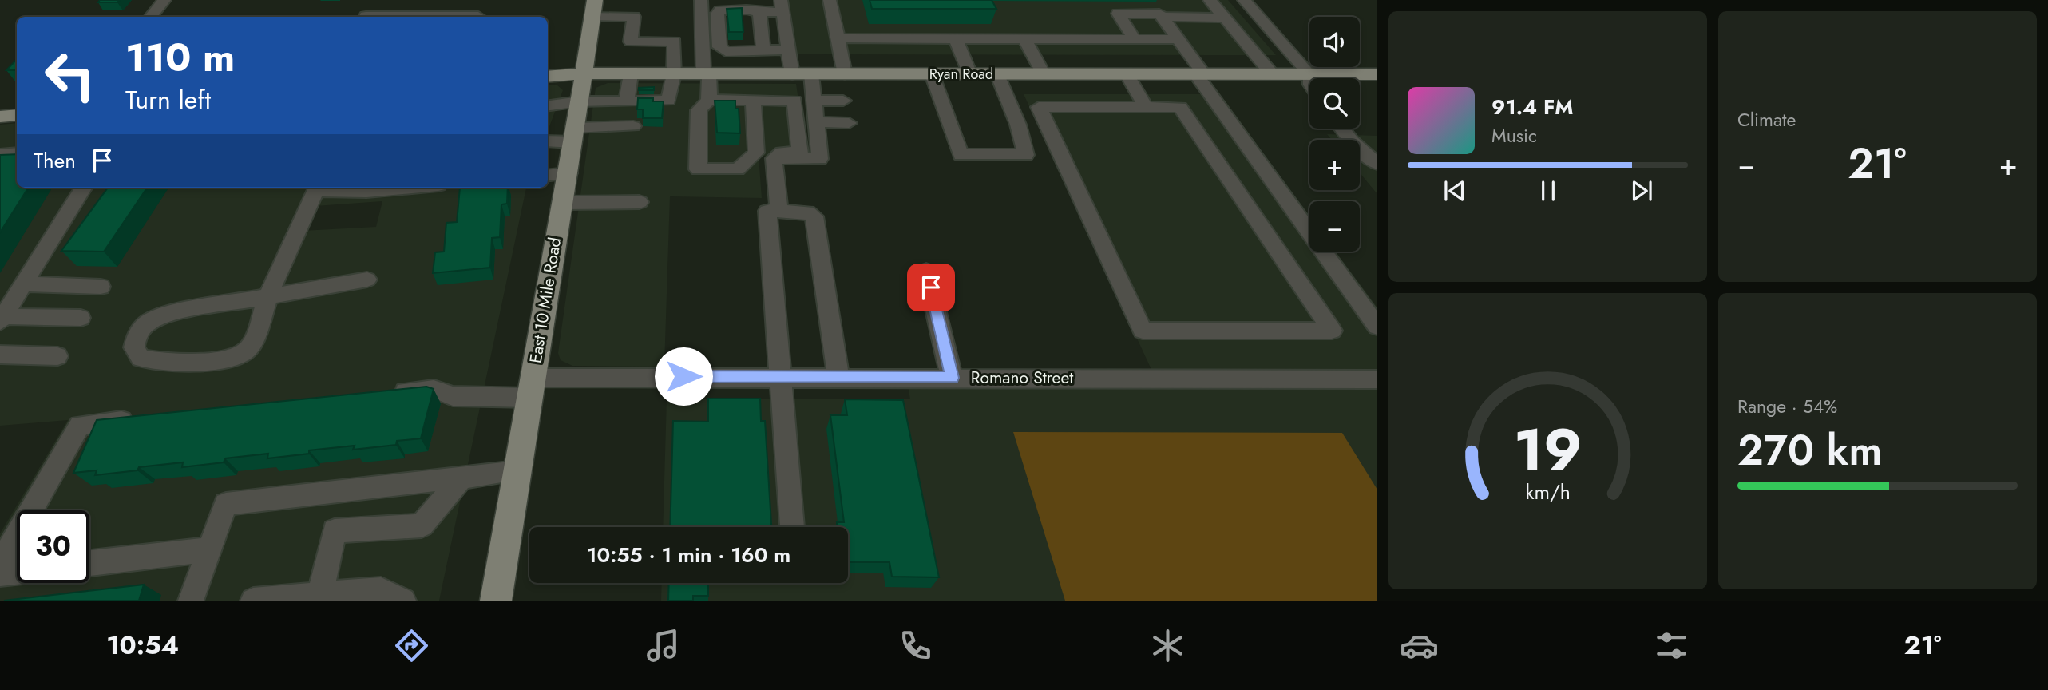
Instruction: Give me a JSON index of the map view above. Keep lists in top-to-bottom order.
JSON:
{
  "streets": {
    "main road": ["Ryan Road", "East 10 Mile Road"],
    "street": ["Romano Street"]
  },
  "crossings": [
    ["Ryan Road", "East 10 Mile Road"],
    ["East 10 Mile Road", "Romano Street"]
  ],
  "page": {
    "tile": [
      "Climate",
      ["Range · 54%", "270 km"]
    ],
    "map_buttons": ["+", "−"],
    "turn": ["110 m", "Turn left"],
    "song": ["91.4 FM", "Music"],
    "then": "Then",
    "heat": ["−", "21°", "+"],
    "limit": "30",
    "trip": "10:55 · 1 min · 160 m",
    "tabs": ["10:54", "21°"],
    "gauge": ["19", "km/h"]
  }
}
